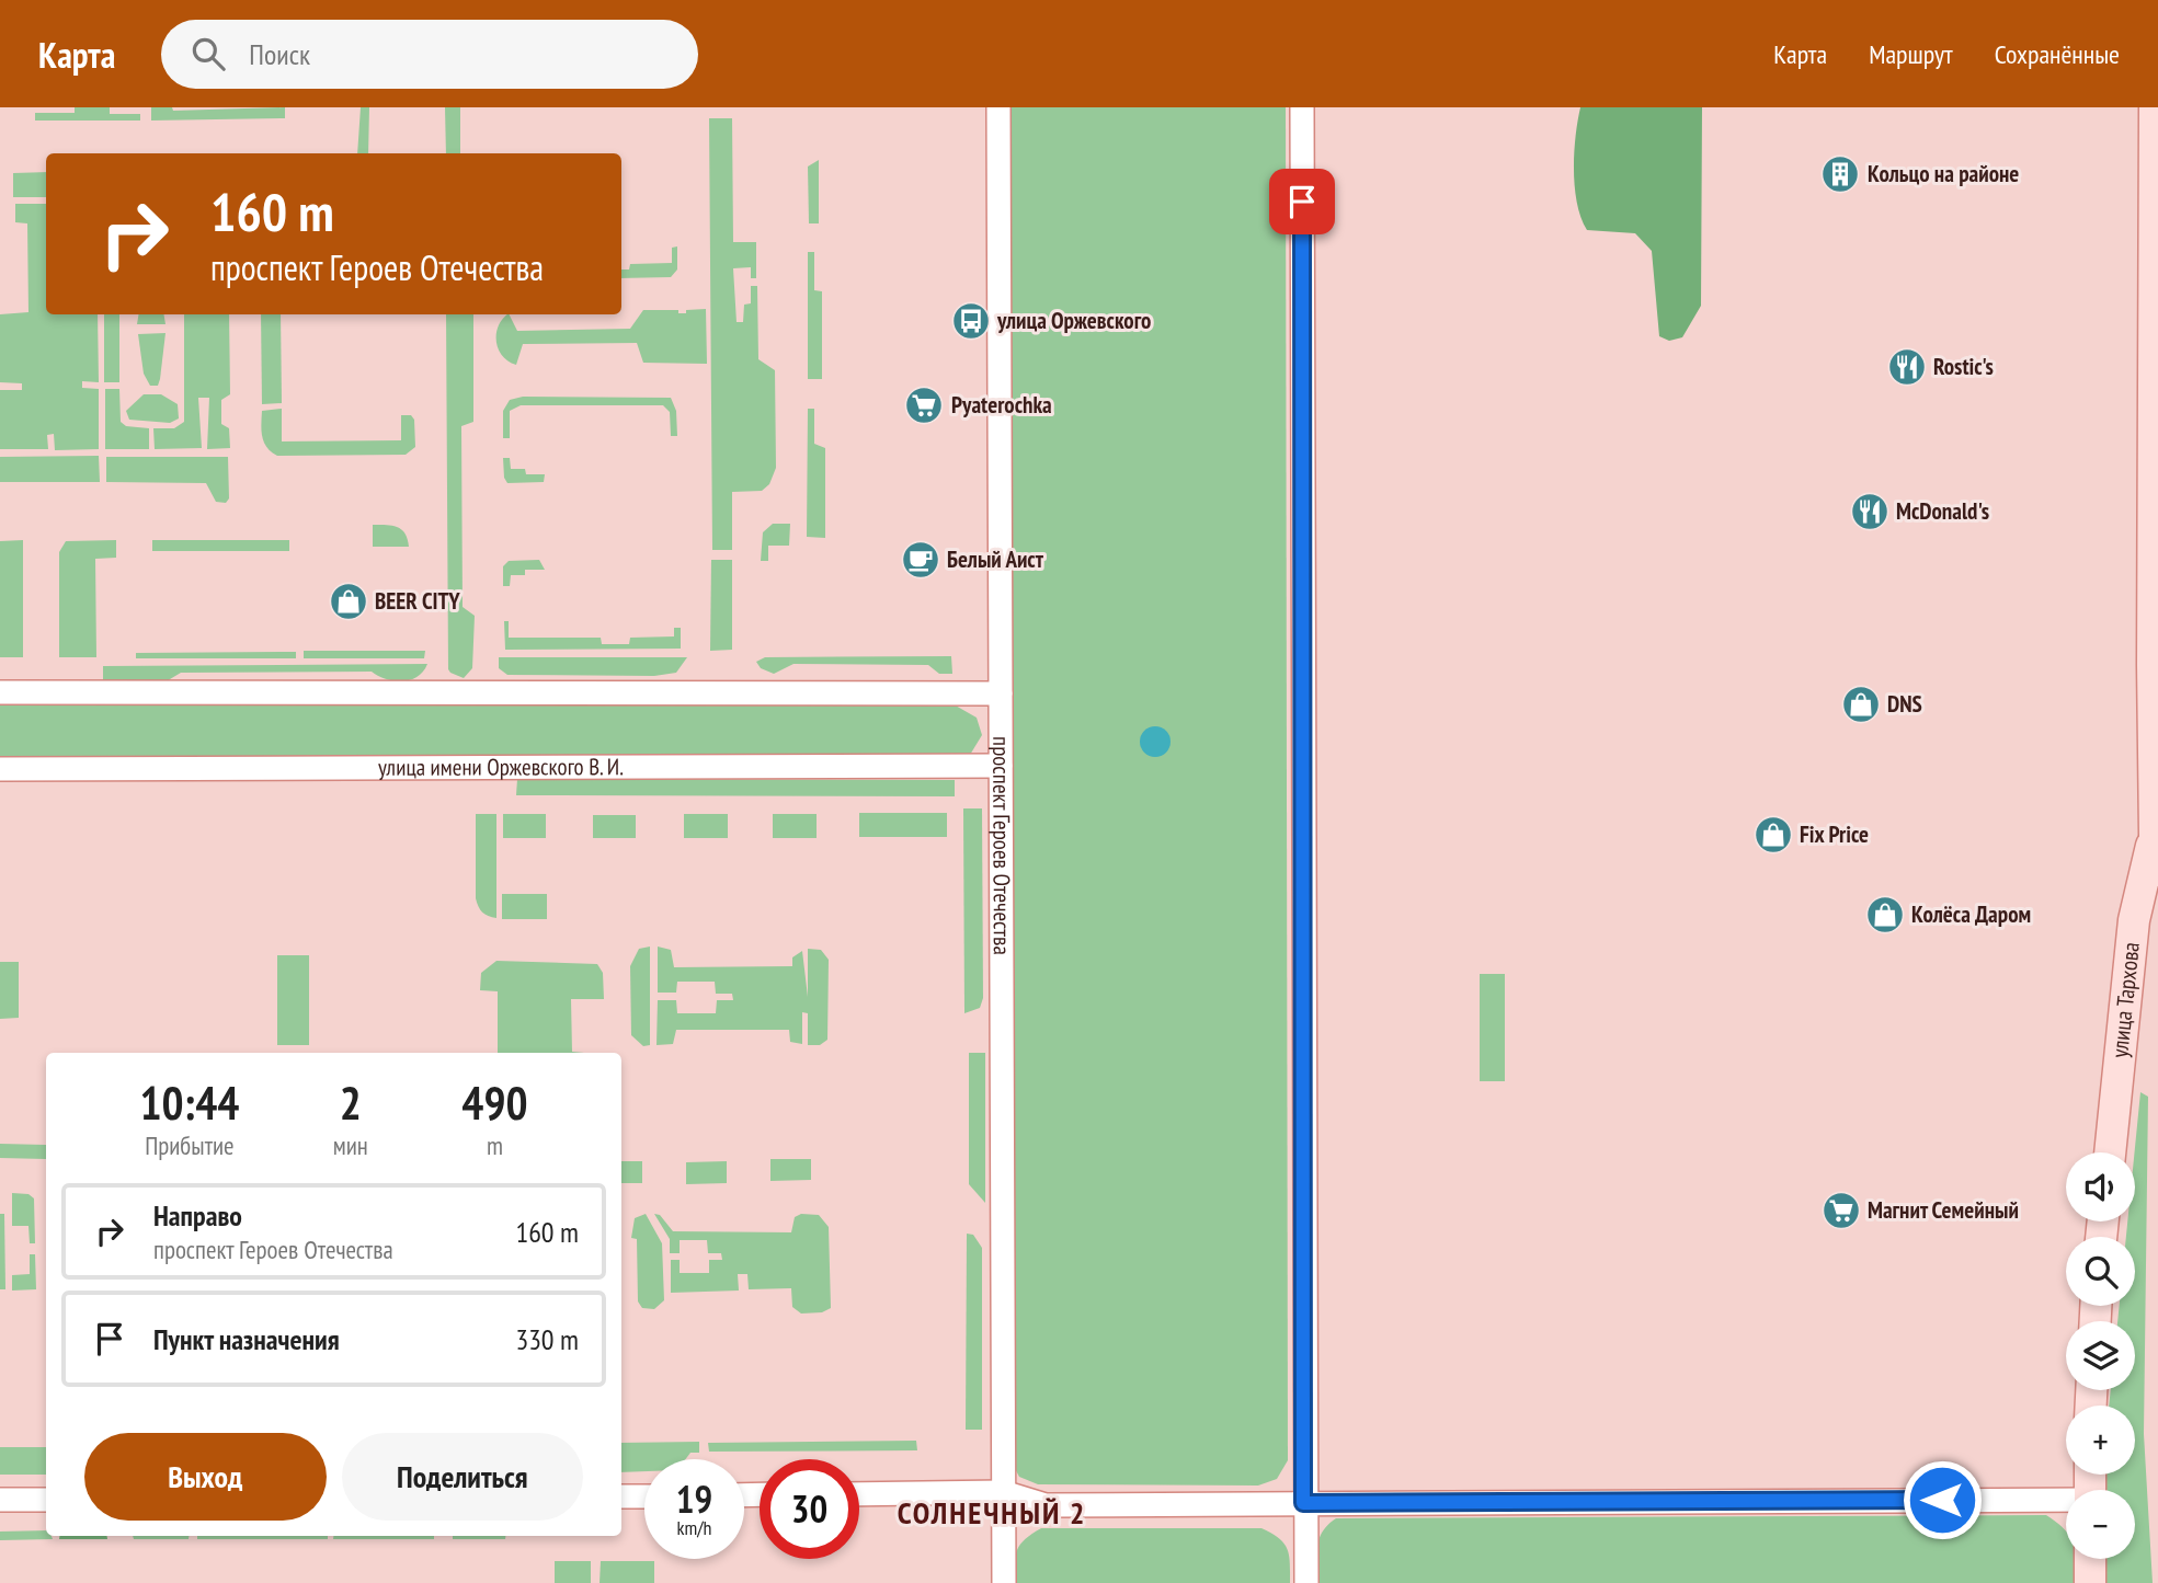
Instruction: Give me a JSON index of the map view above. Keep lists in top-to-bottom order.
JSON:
{
  "streets": {
    "main road": ["улица Тархова"],
    "street": ["улица имени Оржевского В. И.", "проспект Героев Отечества"]
  },
  "crossings": [
    ["улица имени Оржевского В. И.", "проспект Героев Отечества"]
  ],
  "districts": ["СОЛНЕЧНЫЙ 2"],
  "places": {
    "building": ["Кольцо на районе"],
    "bus stop": ["улица Оржевского"],
    "restaurant": ["Rostic's", "McDonald's"],
    "supermarket": ["Pyaterochka", "Магнит Семейный"],
    "cafe": ["Белый Аист"],
    "shop": [
      "BEER CITY",
      "DNS",
      "Fix Price",
      "Колёса Даром"
    ]
  },
  "page": {
    "header": "Карта",
    "search": "Поиск",
    "nav": ["Карта", "Маршрут", "Сохранённые"],
    "turn": ["160 m", "проспект Героев Отечества"],
    "eta": [
      "10:44",
      "Прибытие",
      "2",
      "мин",
      "490",
      "m"
    ],
    "map_buttons": ["+", "−"],
    "list": [
      {
        "name": "Направо",
        "note": "проспект Героев Отечества",
        "value": "160 m"
      },
      {
        "name": "Пункт назначения",
        "value": "330 m"
      }
    ],
    "buttons": ["Выход", "Поделиться"],
    "speed": "19 km/h",
    "limit": "30"
  }
}
